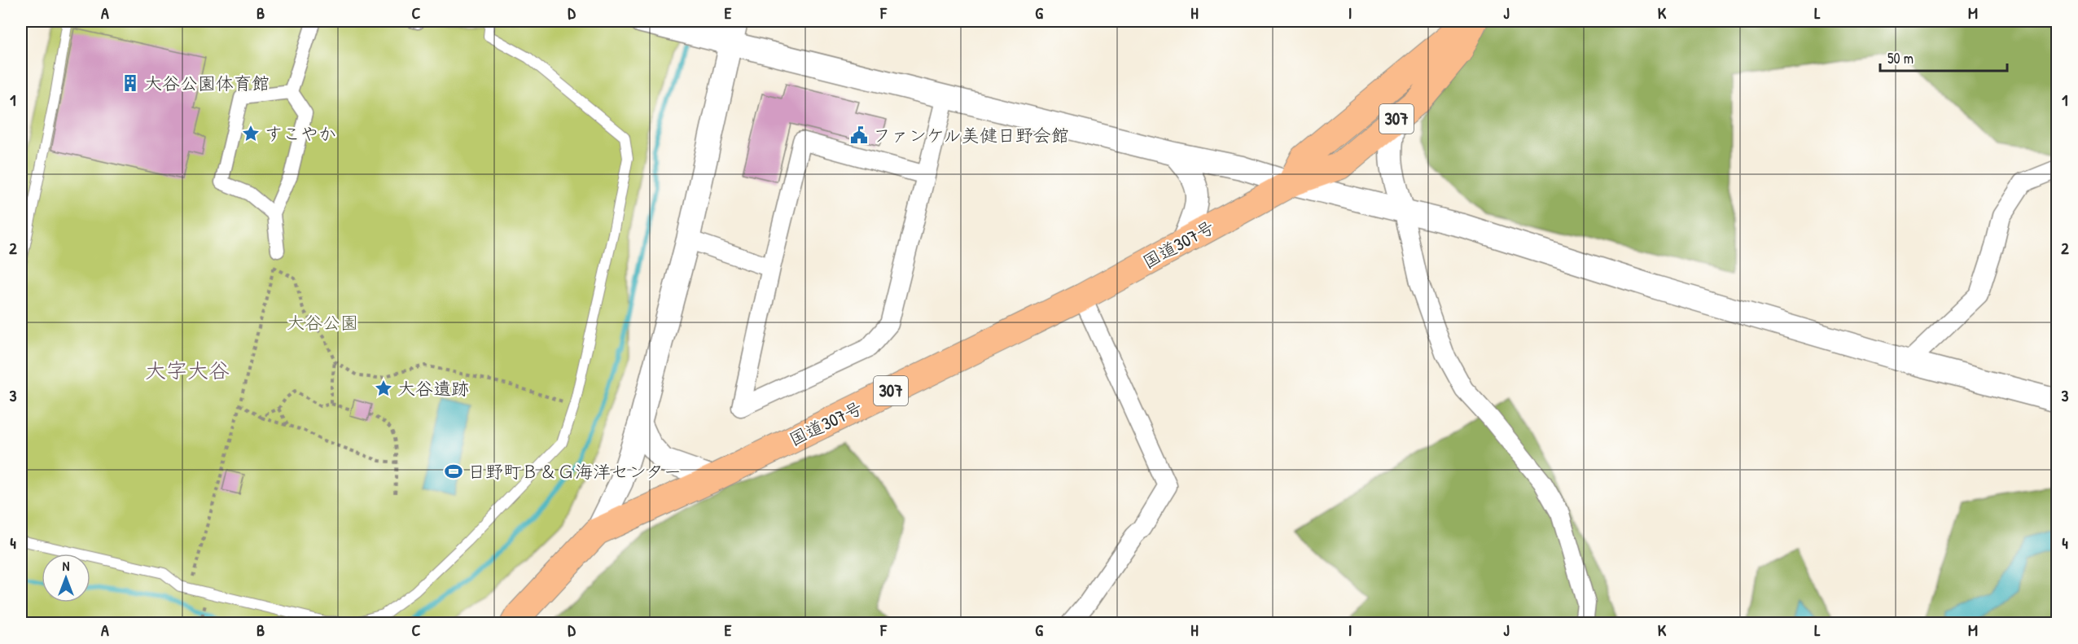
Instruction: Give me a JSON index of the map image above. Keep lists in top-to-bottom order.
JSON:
{
  "streets": {
    "highway": ["307", "国道307号"]
  },
  "crossings": [
    ["307", "国道307号"]
  ],
  "districts": ["大字大谷"],
  "parks": ["大谷公園"],
  "places": {
    "building": ["大谷公園体育館"],
    "place": ["すこやか", "大谷遺跡"],
    "public building": ["ファンケル美健日野会館"],
    "sports": ["日野町Ｂ＆Ｇ海洋センター"]
  },
  "scale_bar": "50 m",
  "north": "top",
  "grid": {
    "columns": [
      "A",
      "B",
      "C",
      "D",
      "E",
      "F",
      "G",
      "H",
      "I",
      "J",
      "K",
      "L",
      "M"
    ],
    "rows": [
      "1",
      "2",
      "3",
      "4"
    ]
  }
}
